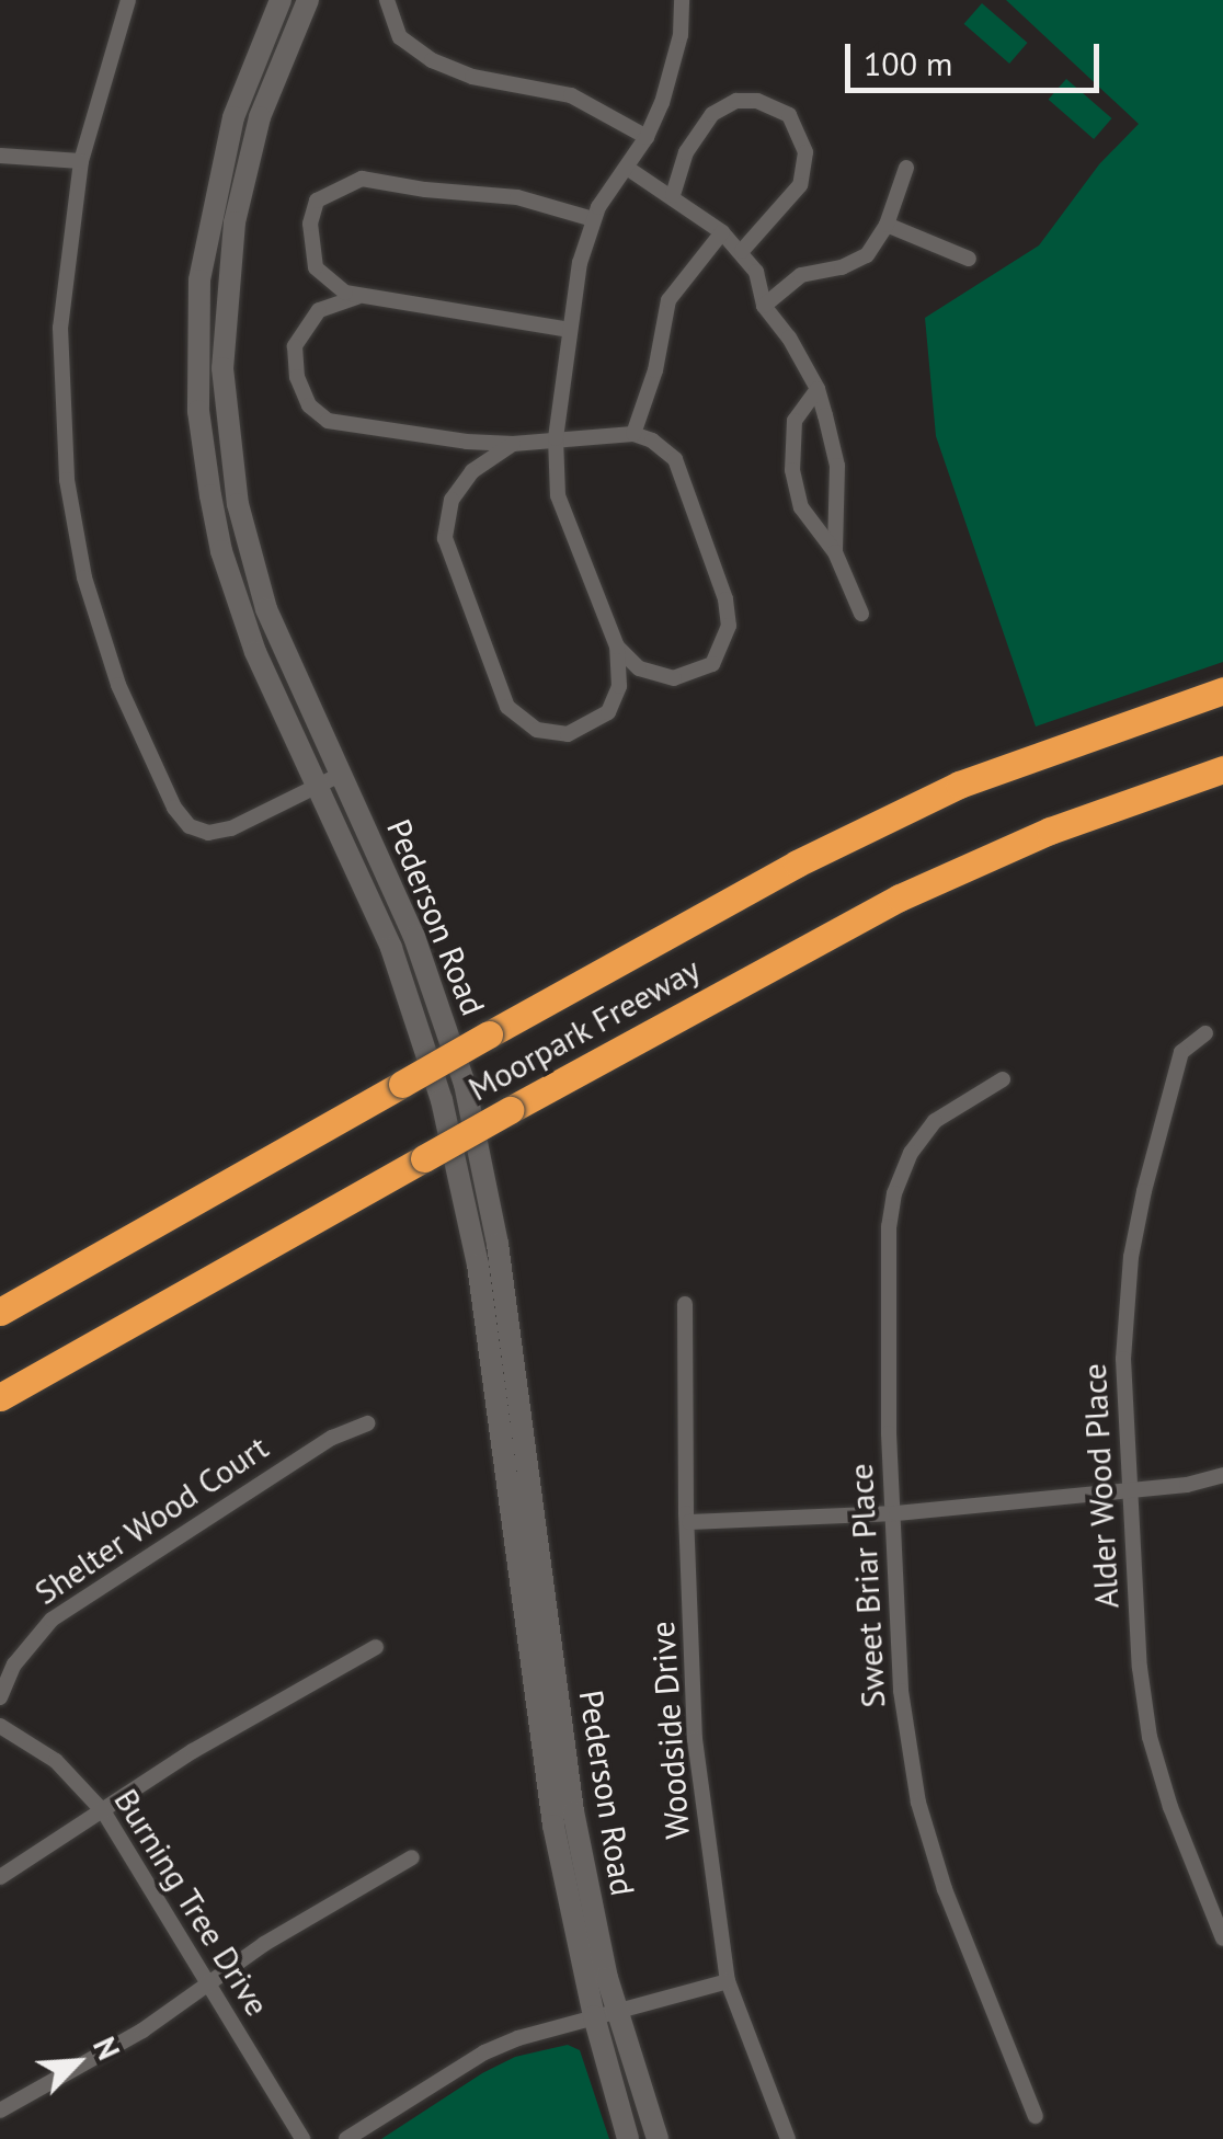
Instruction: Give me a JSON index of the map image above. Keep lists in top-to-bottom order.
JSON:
{
  "streets": {
    "highway": ["Moorpark Freeway"],
    "street": [
      "Pederson Road",
      "Alder Wood Place",
      "Shelter Wood Court",
      "Sweet Briar Place",
      "Woodside Drive",
      "Burning Tree Drive"
    ]
  },
  "scale_bar": "100 m",
  "north": "top right"
}
